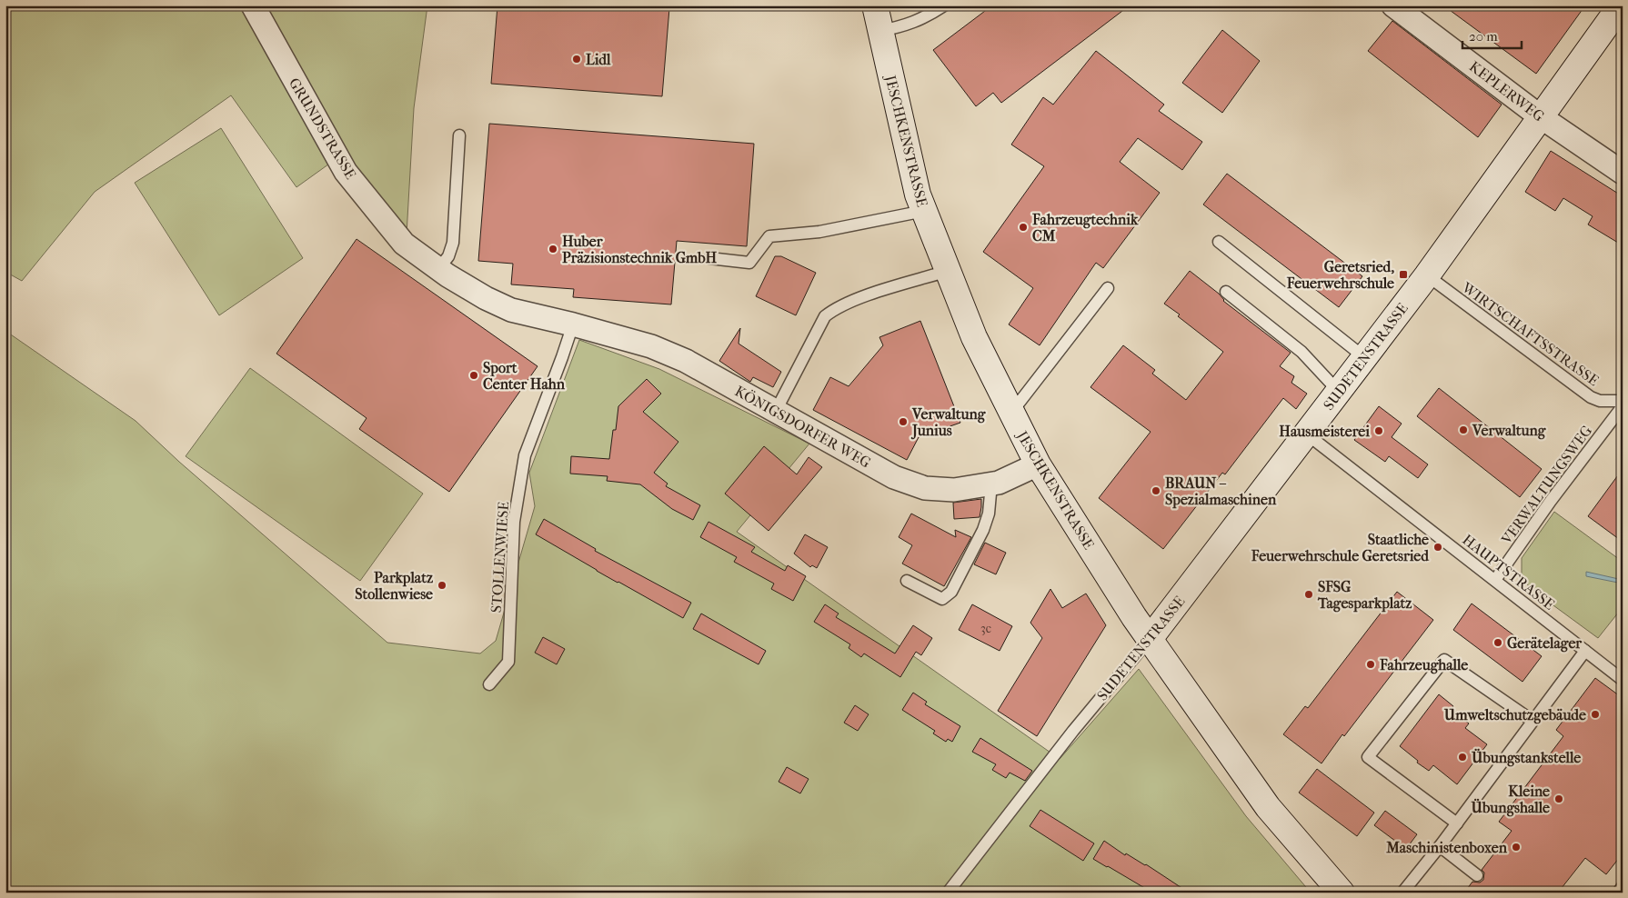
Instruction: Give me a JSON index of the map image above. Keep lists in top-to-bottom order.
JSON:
{
  "streets": {
    "street": [
      "KEPLERWEG",
      "GRUNDSTRASSE",
      "JESCHKENSTRASSE",
      "SUDETENSTRASSE",
      "KÖNIGSDORFER WEG"
    ],
    "lane": [
      "WIRTSCHAFTSSTRASSE",
      "VERWALTUNGSWEG",
      "STOLLENWIESE",
      "HAUPTSTRASSE"
    ]
  },
  "crossings": [
    ["KEPLERWEG", "SUDETENSTRASSE"],
    ["GRUNDSTRASSE", "KÖNIGSDORFER WEG"],
    ["GRUNDSTRASSE", "STOLLENWIESE"],
    ["JESCHKENSTRASSE", "SUDETENSTRASSE"],
    ["JESCHKENSTRASSE", "KÖNIGSDORFER WEG"],
    ["WIRTSCHAFTSSTRASSE", "SUDETENSTRASSE"],
    ["SUDETENSTRASSE", "HAUPTSTRASSE"],
    ["KÖNIGSDORFER WEG", "STOLLENWIESE"],
    ["VERWALTUNGSWEG", "HAUPTSTRASSE"]
  ],
  "places": {
    "other": [
      "Lidl",
      "Fahrzeugtechnik CM",
      "Huber Präzisionstechnik GmbH",
      "Sport Center Hahn",
      "Verwaltung Junius",
      "Verwaltung",
      "Hausmeisterei",
      "BRAUN – Spezialmaschinen",
      "Staatliche Feuerwehrschule Geretsried",
      "Parkplatz Stollenwiese",
      "SFSG Tagesparkplatz",
      "Gerätelager",
      "Fahrzeughalle",
      "Umweltschutzgebäude",
      "Übungstankstelle",
      "Kleine Übungshalle",
      "Maschinistenboxen"
    ],
    "transit": ["Geretsried, Feuerwehrschule"]
  },
  "house_numbers": ["3c"],
  "scale_bar": "20 m"
}
